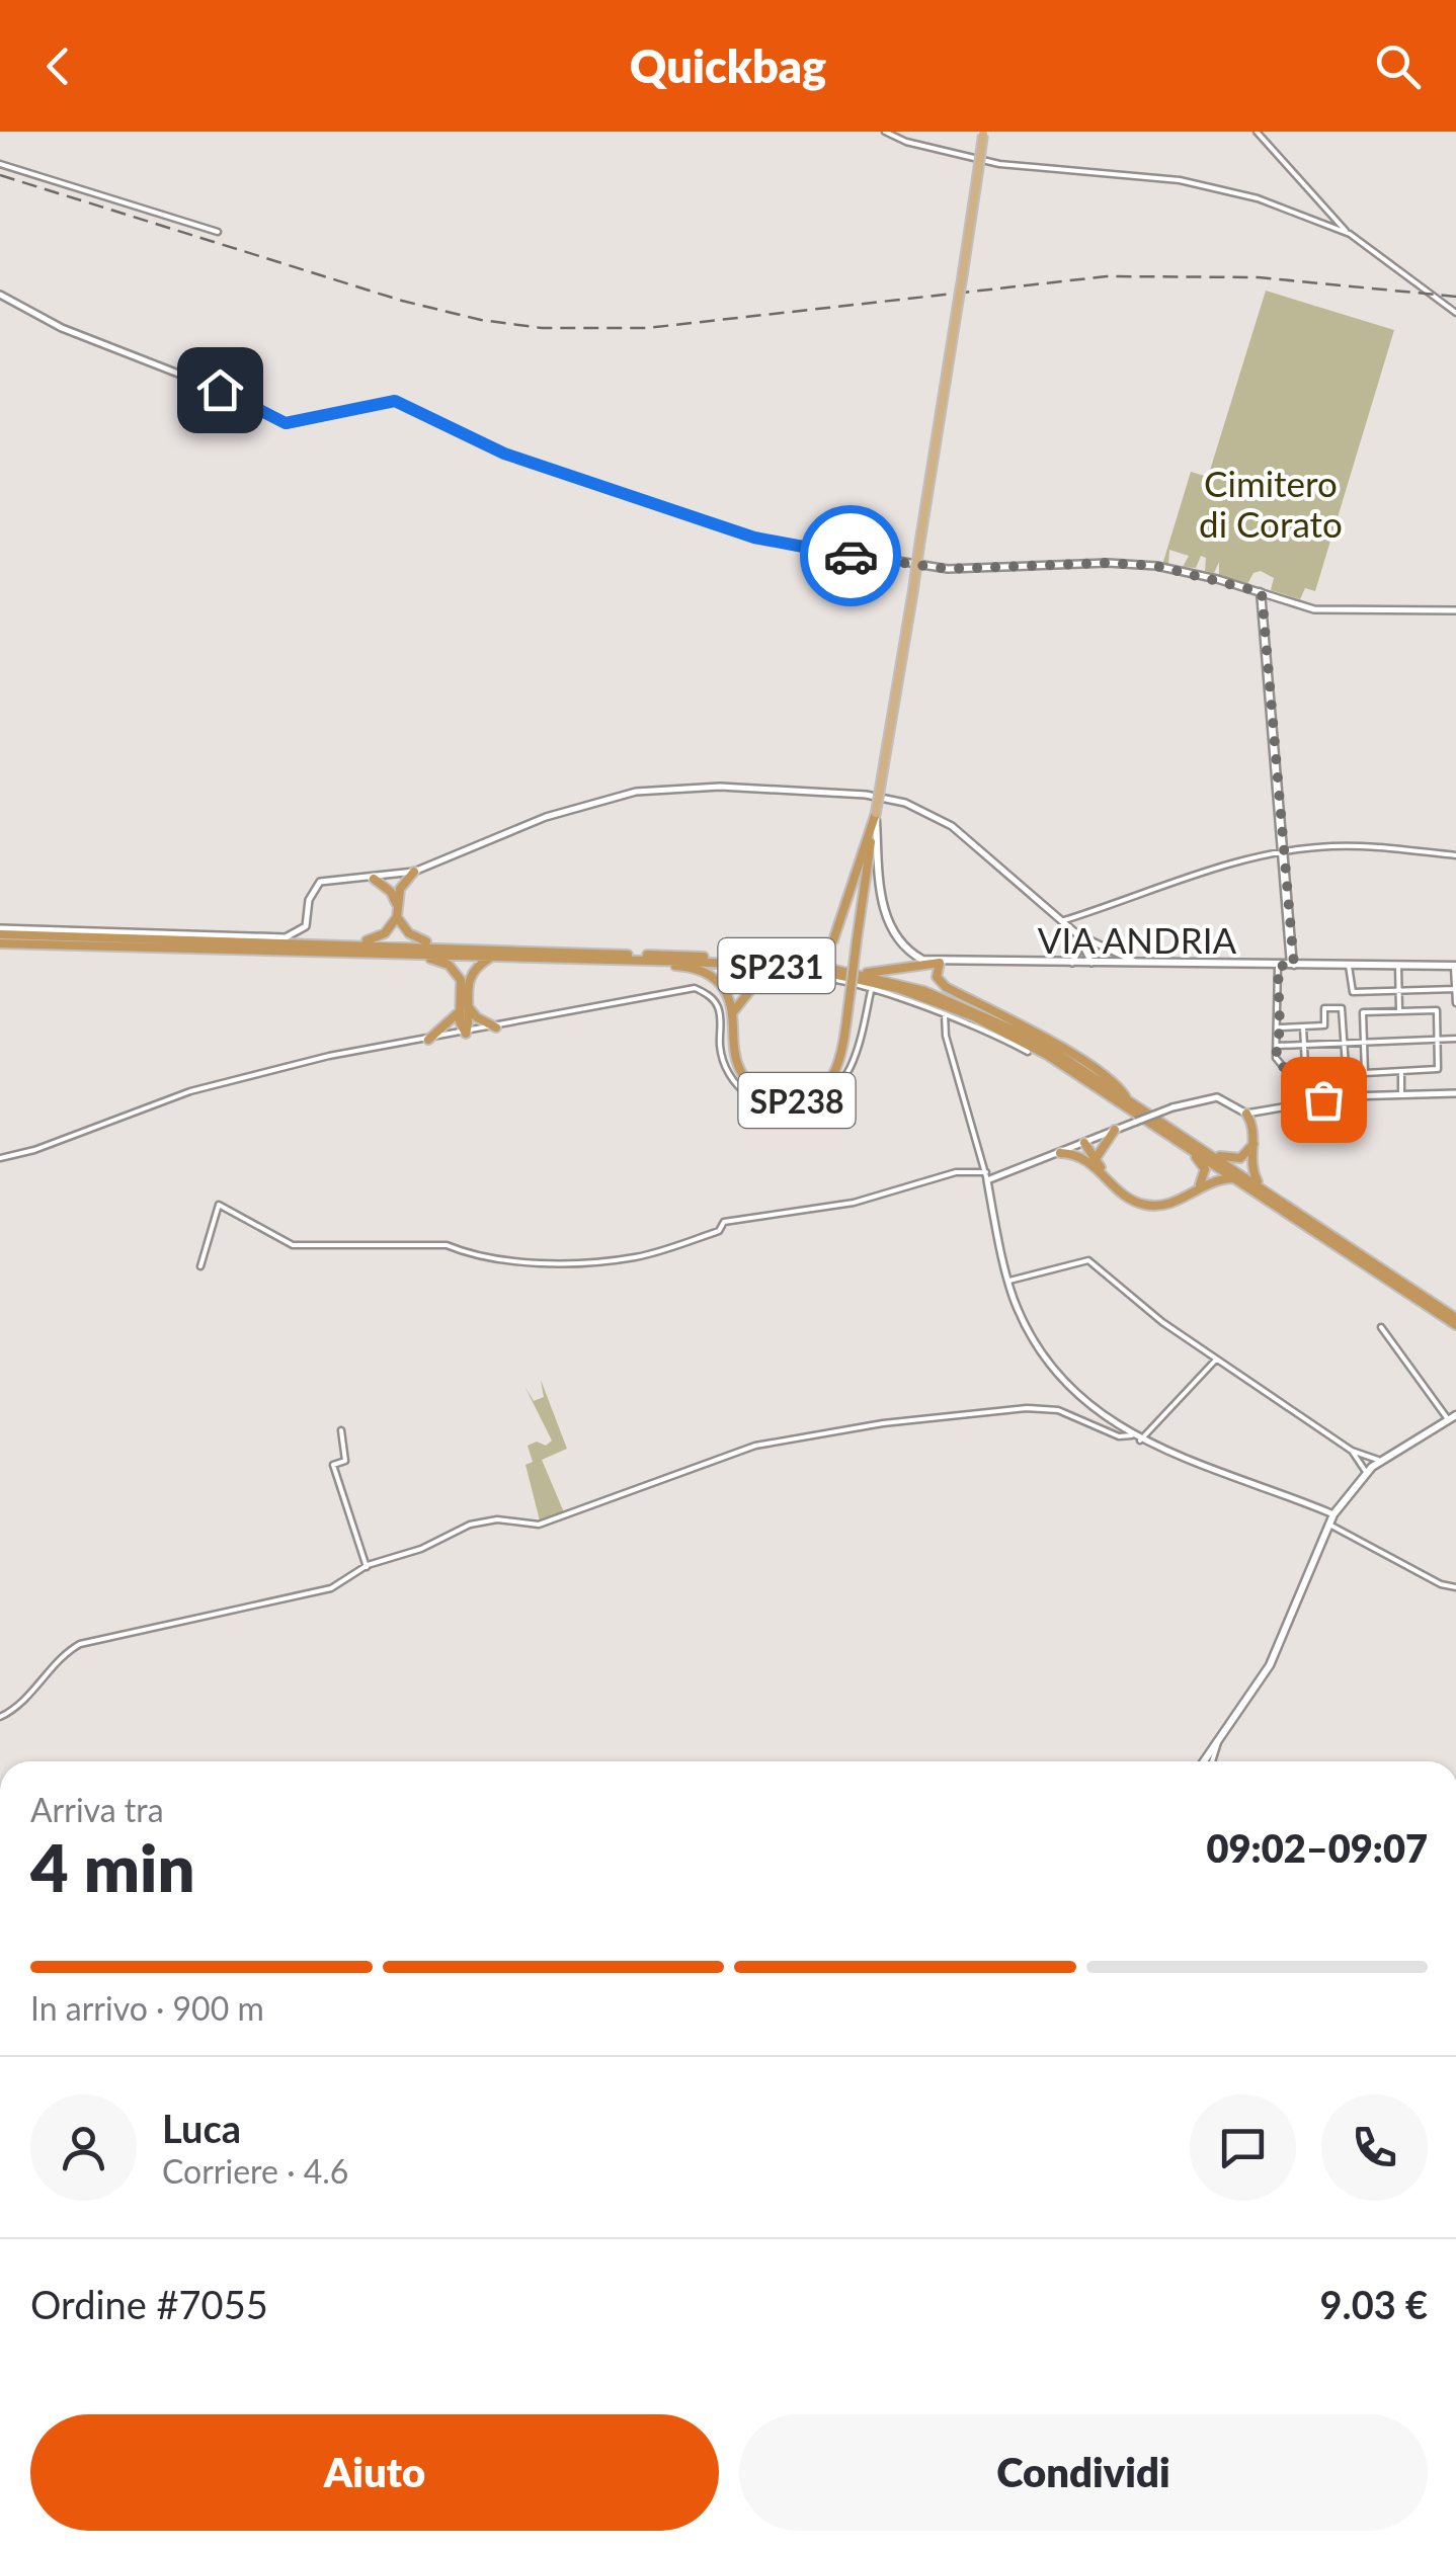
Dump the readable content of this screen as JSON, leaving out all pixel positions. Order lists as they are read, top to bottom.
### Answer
{
  "streets": {
    "highway": ["SP231", "SP238"],
    "main road": ["VIA ANDRIA"]
  },
  "parks": ["Cimitero di Corato"],
  "page": {
    "header": "Quickbag",
    "heading": ["4 min", "Arriva tra", "09:02–09:07"],
    "panel": [
      "Luca",
      "Corriere · 4.6",
      "Ordine #7055",
      "9.03 €"
    ],
    "bar": "In arrivo · 900 m",
    "buttons": ["Aiuto", "Condividi"]
  }
}
